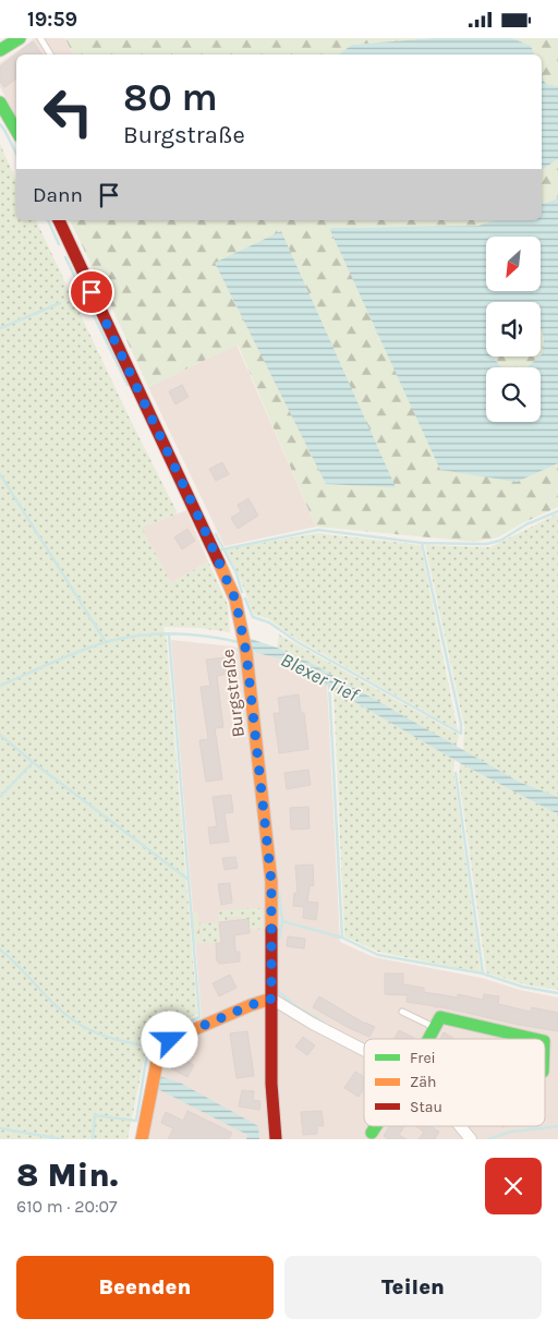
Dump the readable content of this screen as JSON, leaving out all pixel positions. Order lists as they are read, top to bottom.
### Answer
{
  "streets": {
    "street": ["Burgstraße"]
  },
  "water": ["Blexer Tief"],
  "legend": ["Frei", "Zäh", "Stau"],
  "north": "bottom left",
  "page": {
    "status": "19:59",
    "turn": ["80 m", "Burgstraße"],
    "then": "Dann",
    "heading": ["8 Min.", "610 m · 20:07"],
    "buttons": ["Beenden", "Teilen"]
  }
}
